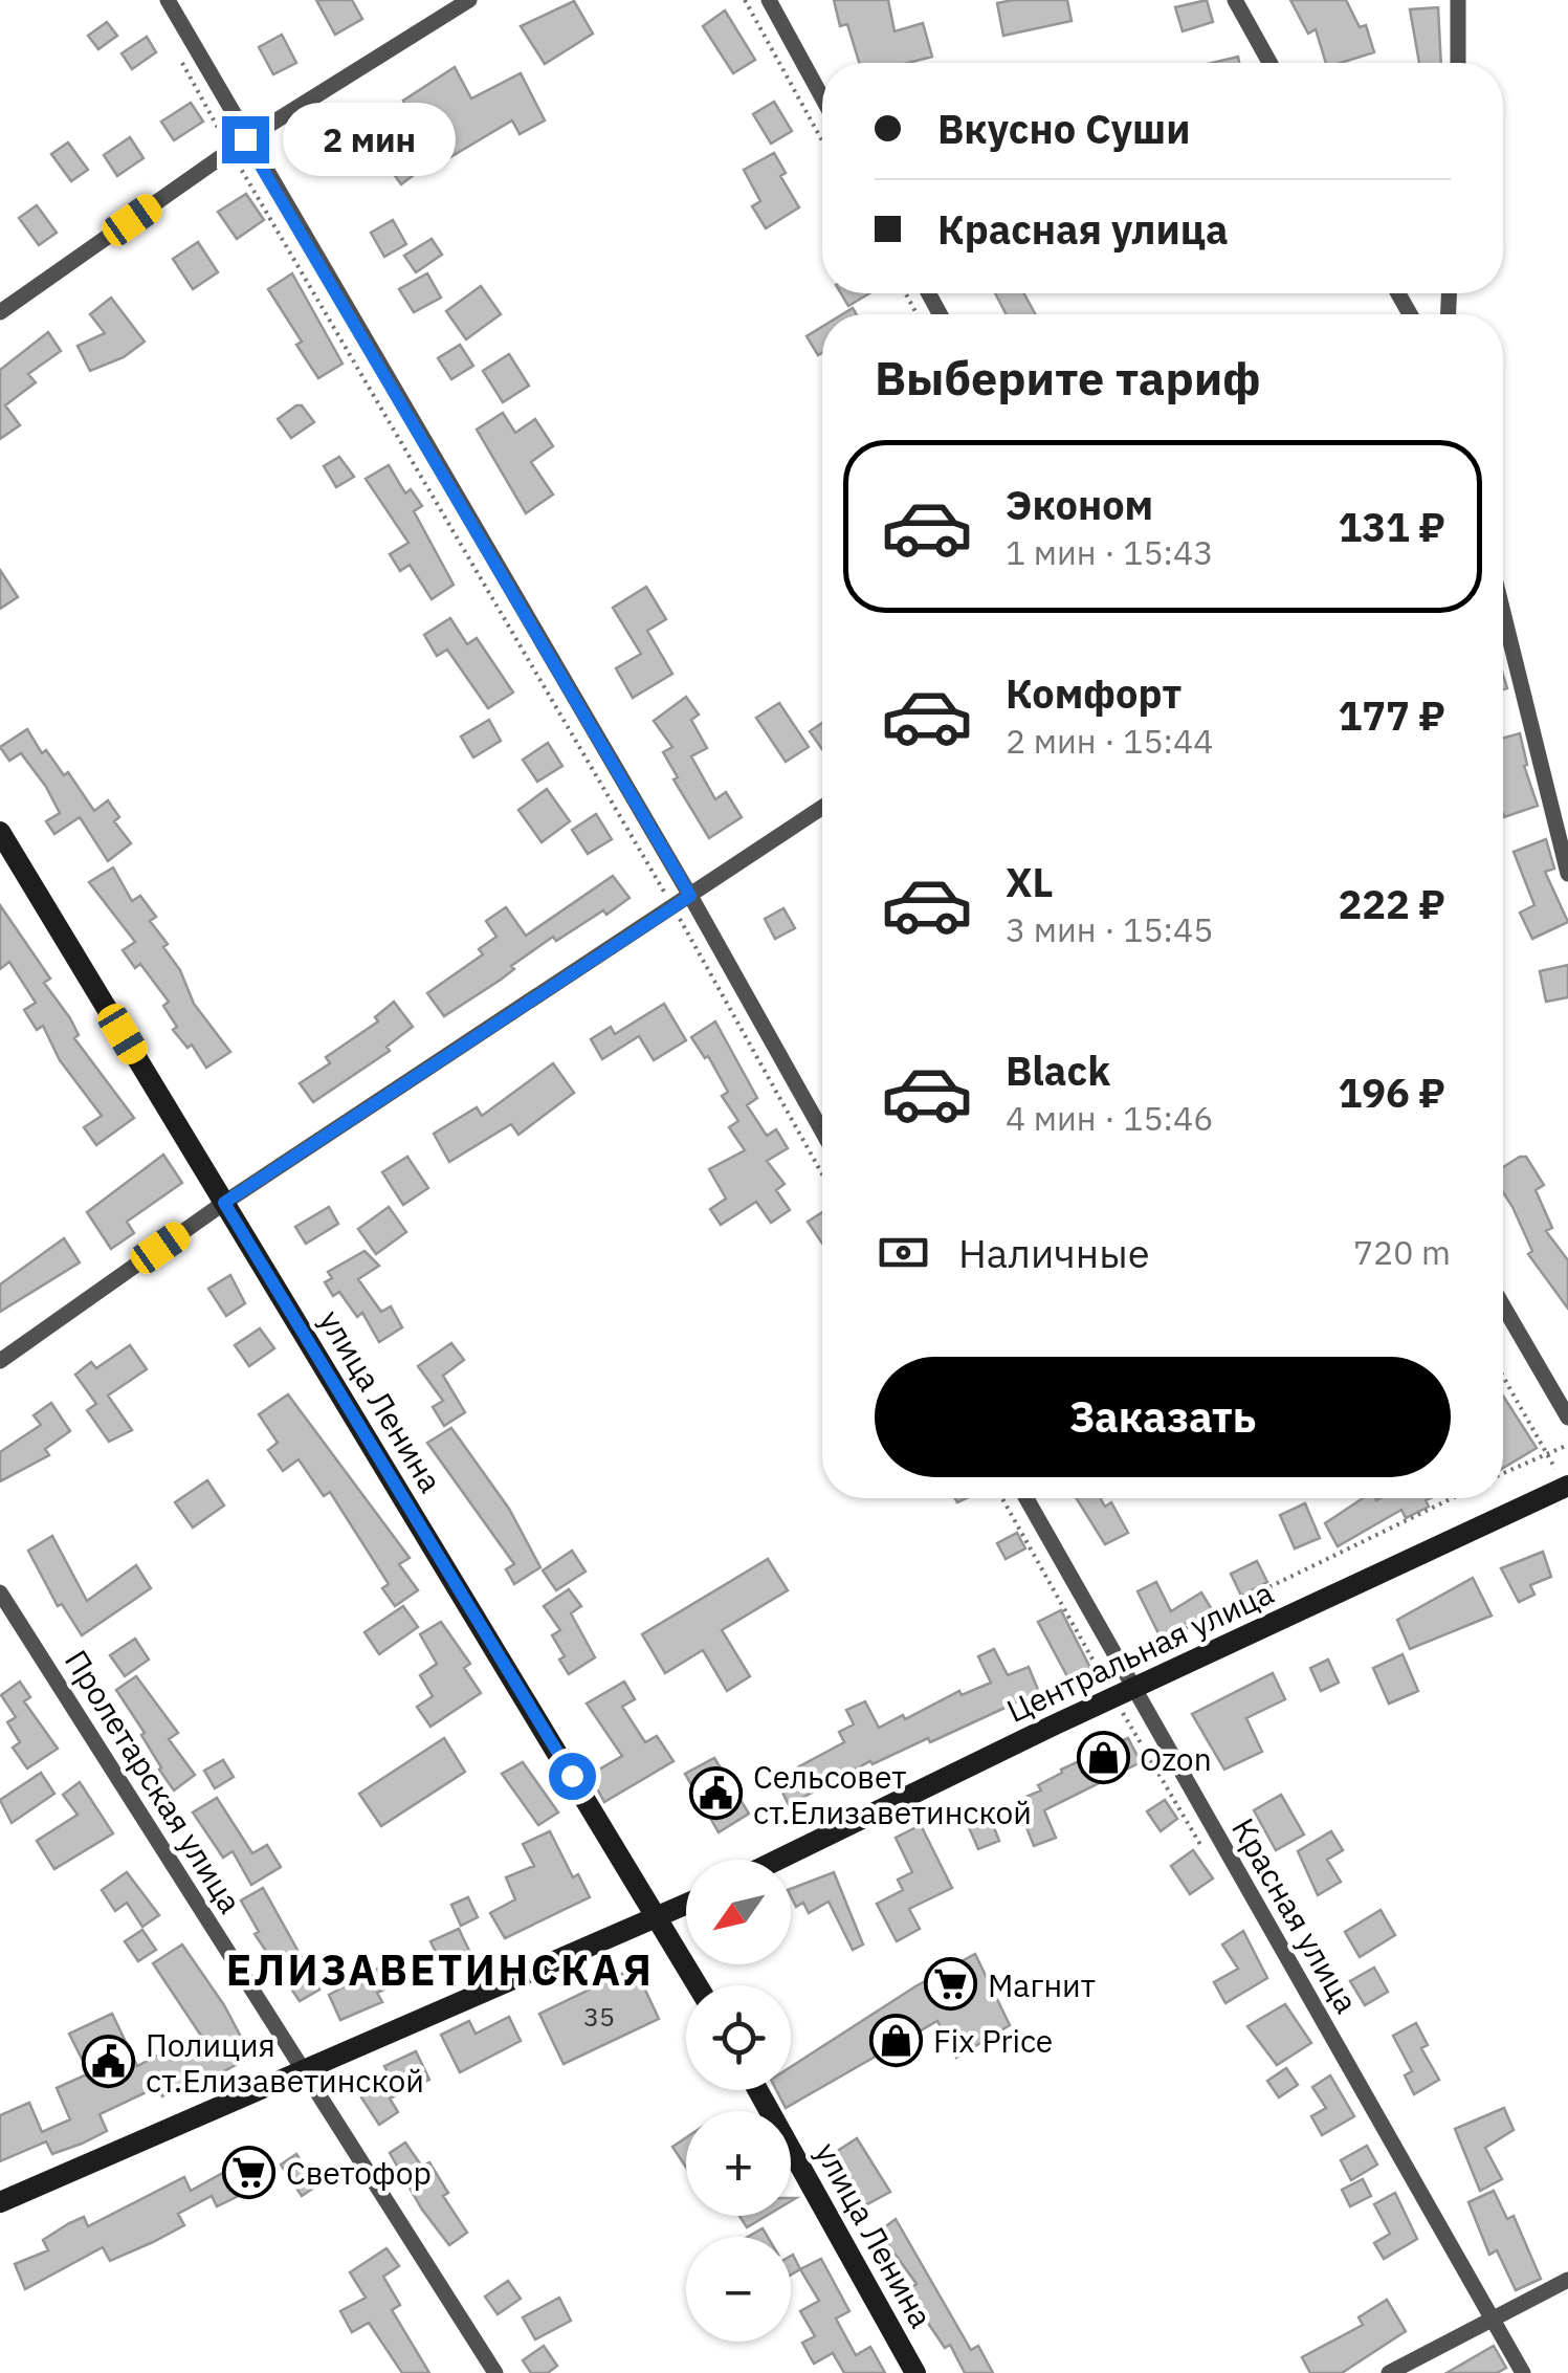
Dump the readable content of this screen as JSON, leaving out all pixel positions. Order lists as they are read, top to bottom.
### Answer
{
  "streets": {
    "street": [
      "улица Ленина",
      "Центральная улица",
      "Пролетарская улица",
      "Красная улица"
    ]
  },
  "crossings": [
    ["Центральная улица", "Красная улица"]
  ],
  "districts": ["ЕЛИЗАВЕТИНСКАЯ"],
  "places": {
    "shop": ["Ozon", "Fix Price"],
    "public building": ["Сельсовет ст.Елизаветинской", "Полиция ст.Елизаветинской"],
    "supermarket": ["Магнит", "Светофор"]
  },
  "house_numbers": ["35"],
  "north": "bottom left",
  "page": {
    "banner": ["Вкусно Суши", "Красная улица"],
    "bubble": "2 мин",
    "heading": "Выберите тариф",
    "list": [
      {
        "name": "Эконом",
        "note": "1 мин · 15:43",
        "value": "131 ₽"
      },
      {
        "name": "Комфорт",
        "note": "2 мин · 15:44",
        "value": "177 ₽"
      },
      {
        "name": "XL",
        "note": "3 мин · 15:45",
        "value": "222 ₽"
      },
      {
        "name": "Black",
        "note": "4 мин · 15:46",
        "value": "196 ₽"
      }
    ],
    "pay": ["Наличные", "720 m"],
    "buttons": "Заказать",
    "map_buttons": ["+", "−"]
  }
}
